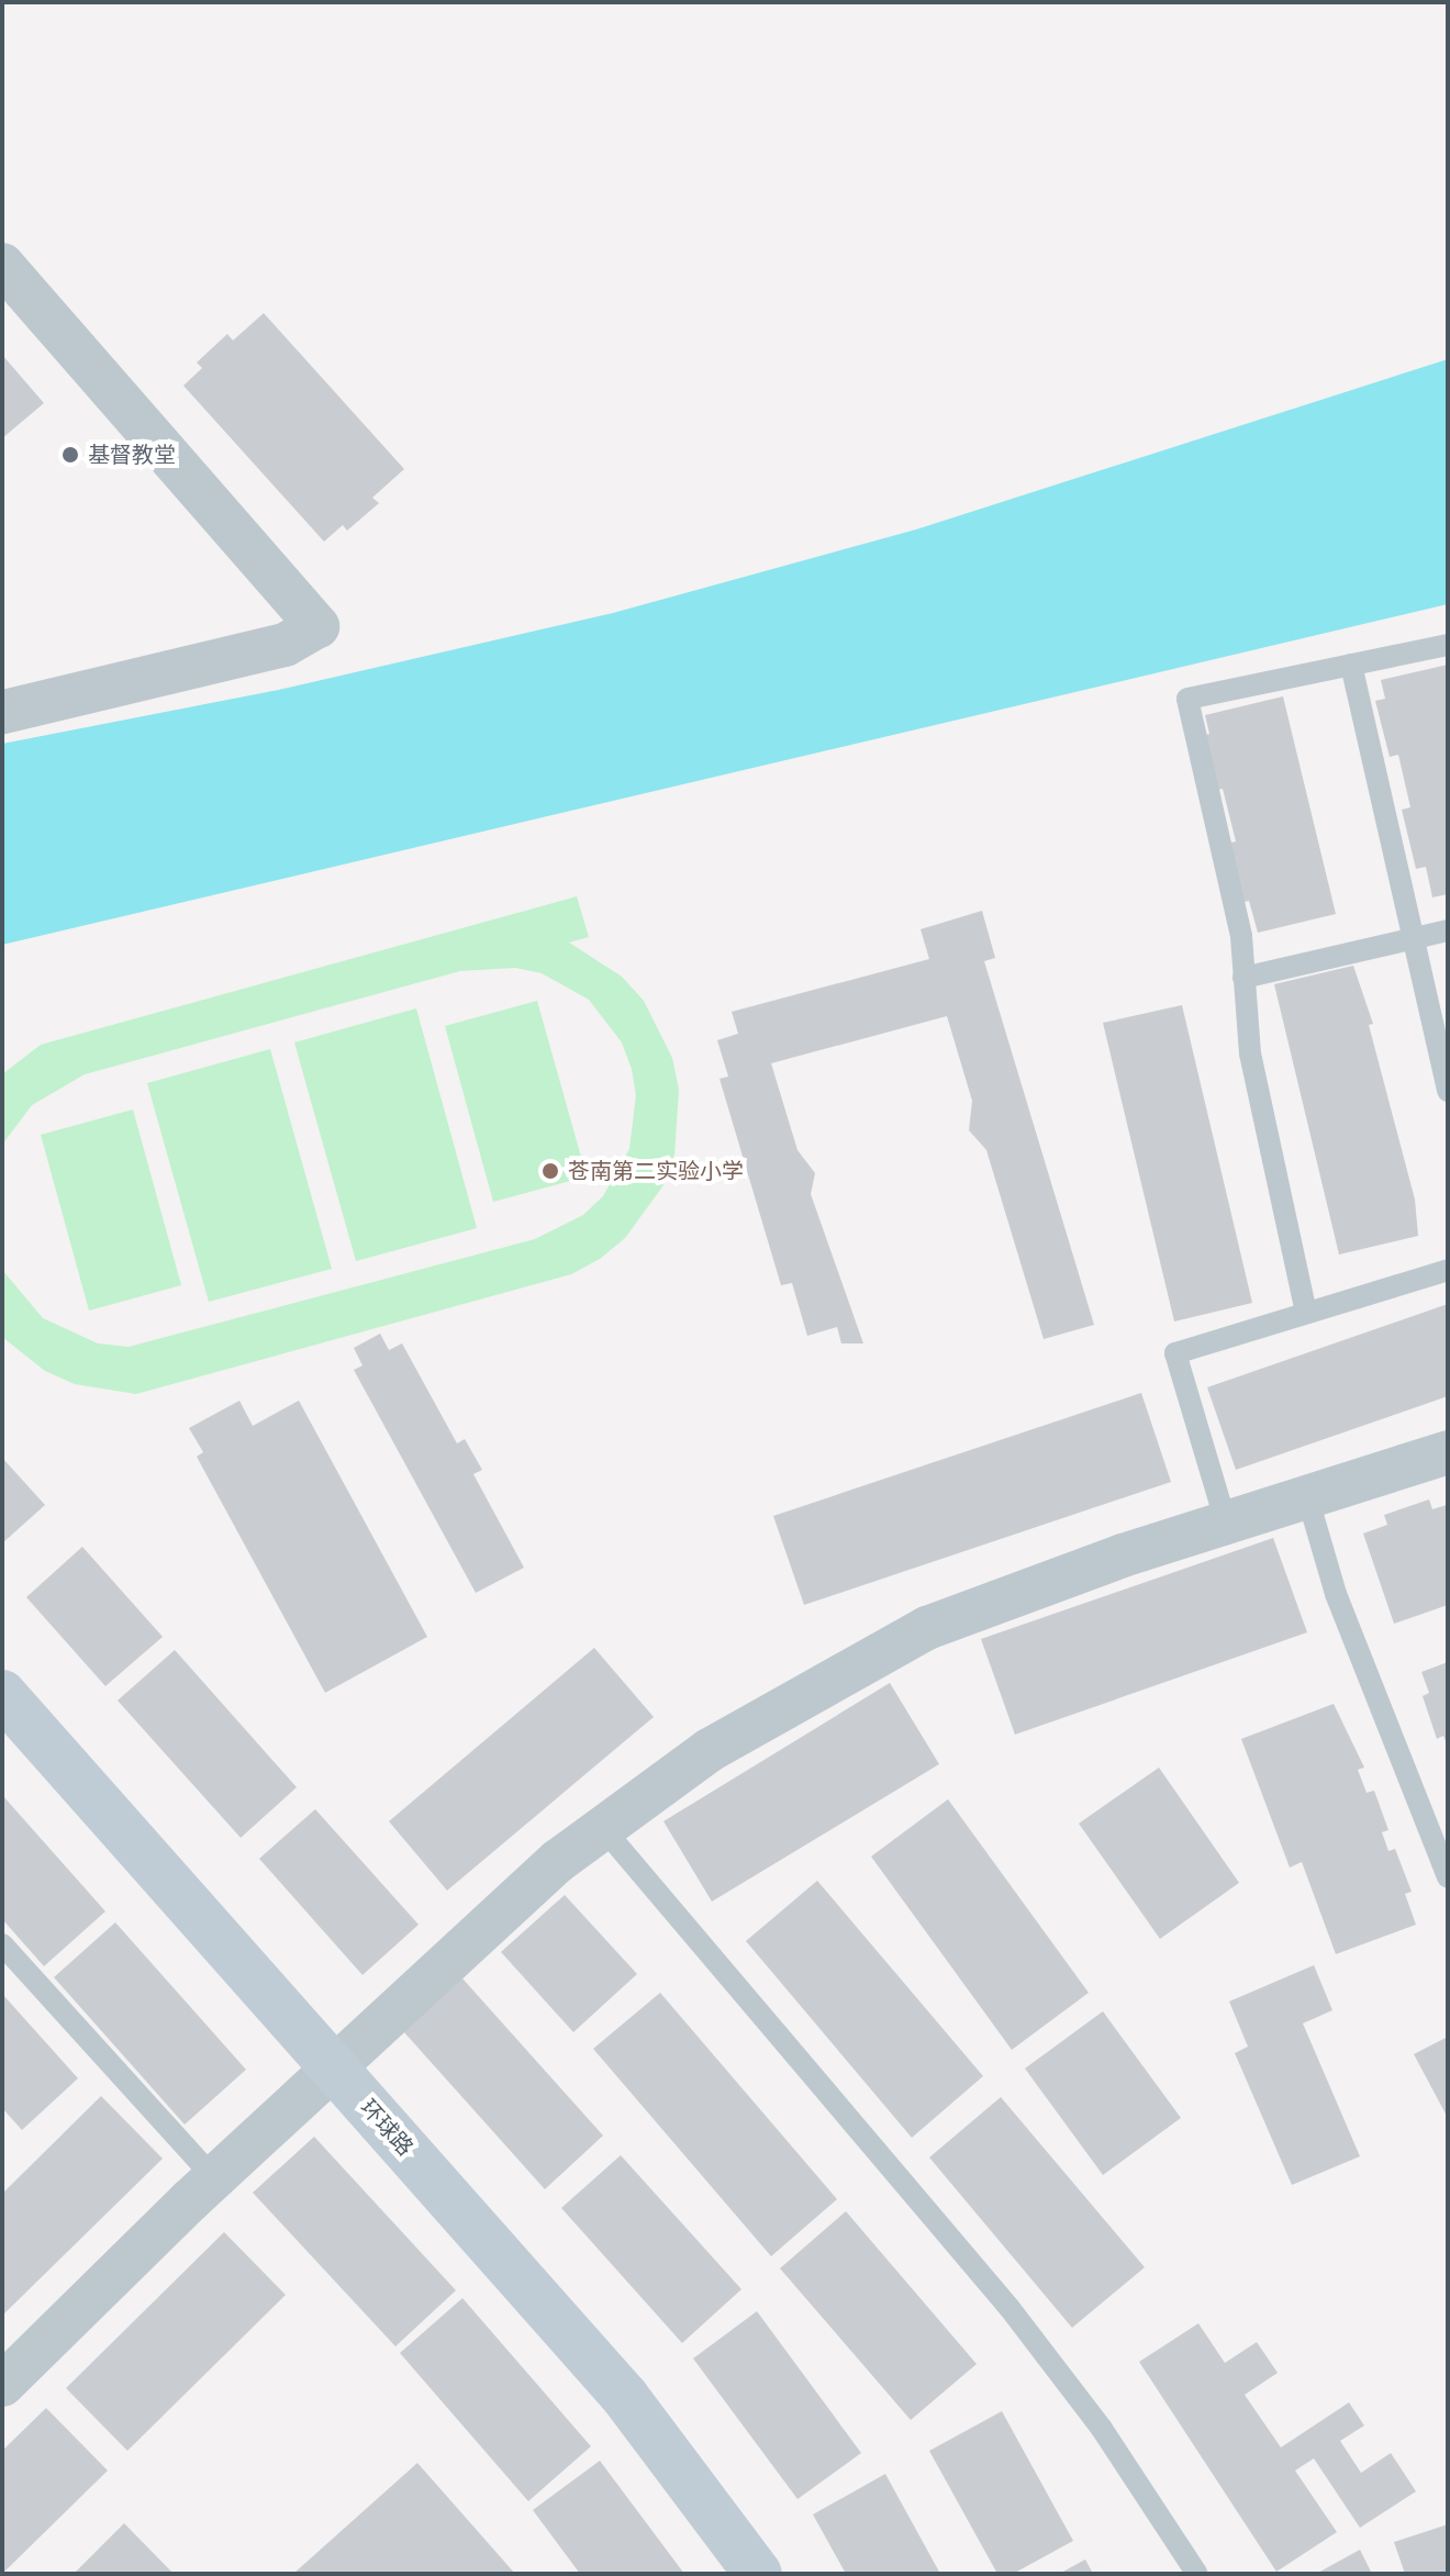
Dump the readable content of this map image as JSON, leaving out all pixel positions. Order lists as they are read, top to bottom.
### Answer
{
  "streets": {
    "street": ["环球路"]
  },
  "places": ["基督教堂", "苍南第二实验小学"]
}
